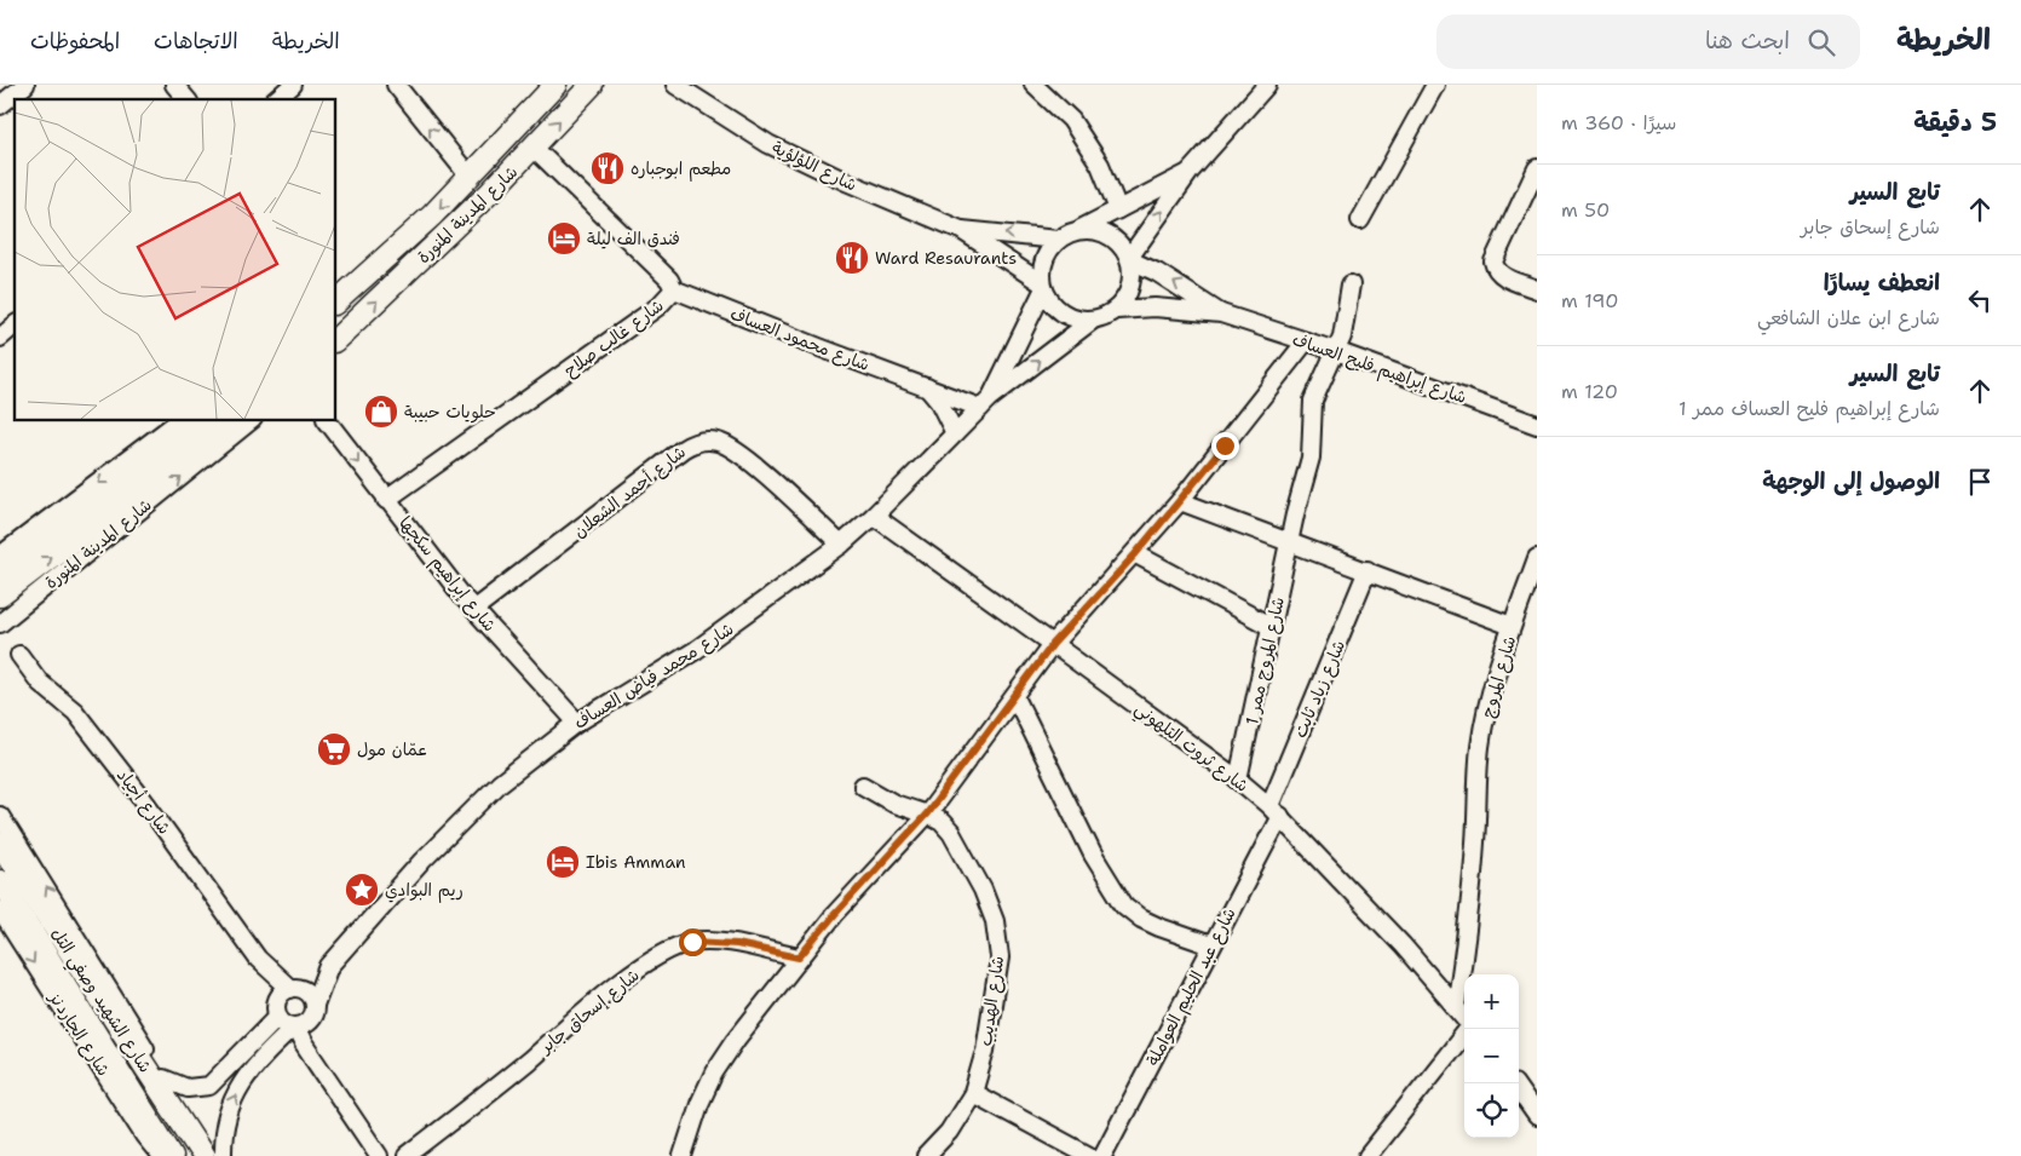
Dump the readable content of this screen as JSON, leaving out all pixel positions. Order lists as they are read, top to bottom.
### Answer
{
  "streets": {
    "main road": ["شارع المدينة المنورة", "شارع الشهيد وصفي التل"],
    "street": [
      "شارع اللؤلؤية",
      "شارع غالب صلاح",
      "شارع محمود العساف",
      "شارع إبراهيم فليح العساف",
      "شارع أحمد الشعلان",
      "شارع إبراهيم سكجها",
      "شارع المروج ممر 1",
      "شارع محمد فياض العساف",
      "شارع المروج",
      "شارع زياد ثابت",
      "شارع ثروت التلهوني",
      "شارع أجياد",
      "شارع عبد الحليم العواملة",
      "شارع الهديب",
      "شارع إسحاق جابر",
      "شارع الجاردنز"
    ]
  },
  "crossings": [
    ["شارع اللؤلؤية", "شارع إبراهيم فليح العساف"],
    ["شارع اللؤلؤية", "شارع محمد فياض العساف"],
    ["شارع المدينة المنورة", "شارع غالب صلاح"],
    ["شارع غالب صلاح", "شارع محمود العساف"],
    ["شارع غالب صلاح", "شارع إبراهيم سكجها"],
    ["شارع محمود العساف", "شارع محمد فياض العساف"],
    ["شارع إبراهيم فليح العساف", "شارع المروج ممر 1"],
    ["شارع إبراهيم فليح العساف", "شارع محمد فياض العساف"],
    ["شارع أحمد الشعلان", "شارع إبراهيم سكجها"],
    ["شارع أحمد الشعلان", "شارع محمد فياض العساف"],
    ["شارع إبراهيم سكجها", "شارع محمد فياض العساف"],
    ["شارع المروج ممر 1", "شارع المروج"],
    ["شارع المروج ممر 1", "شارع ثروت التلهوني"],
    ["شارع محمد فياض العساف", "شارع ثروت التلهوني"],
    ["شارع محمد فياض العساف", "شارع أجياد"],
    ["شارع المروج", "شارع زياد ثابت"],
    ["شارع المروج", "شارع ثروت التلهوني"],
    ["شارع زياد ثابت", "شارع ثروت التلهوني"],
    ["شارع زياد ثابت", "شارع عبد الحليم العواملة"],
    ["شارع ثروت التلهوني", "شارع عبد الحليم العواملة"]
  ],
  "places": {
    "restaurant": ["مطعم ابوجباره", "Ward Resaurants"],
    "hotel": ["فندق الف ليلة", "Ibis Amman"],
    "shop": ["حلويات حبيبة"],
    "supermarket": ["عمّان مول"],
    "place": ["ريم البوادي"]
  },
  "page": {
    "header": "الخريطة",
    "search": "ابحث هنا",
    "nav": ["الخريطة", "الاتجاهات", "المحفوظات"],
    "heading": ["5 دقيقة", "سيرًا · 360 m"],
    "list": [
      ["تابع السير", "شارع إسحاق جابر", "50 m"],
      ["انعطف يسارًا", "شارع ابن علان الشافعي", "190 m"],
      ["تابع السير", "شارع إبراهيم فليح العساف ممر 1", "120 m"],
      "الوصول إلى الوجهة"
    ],
    "map_buttons": ["+", "−"]
  }
}
